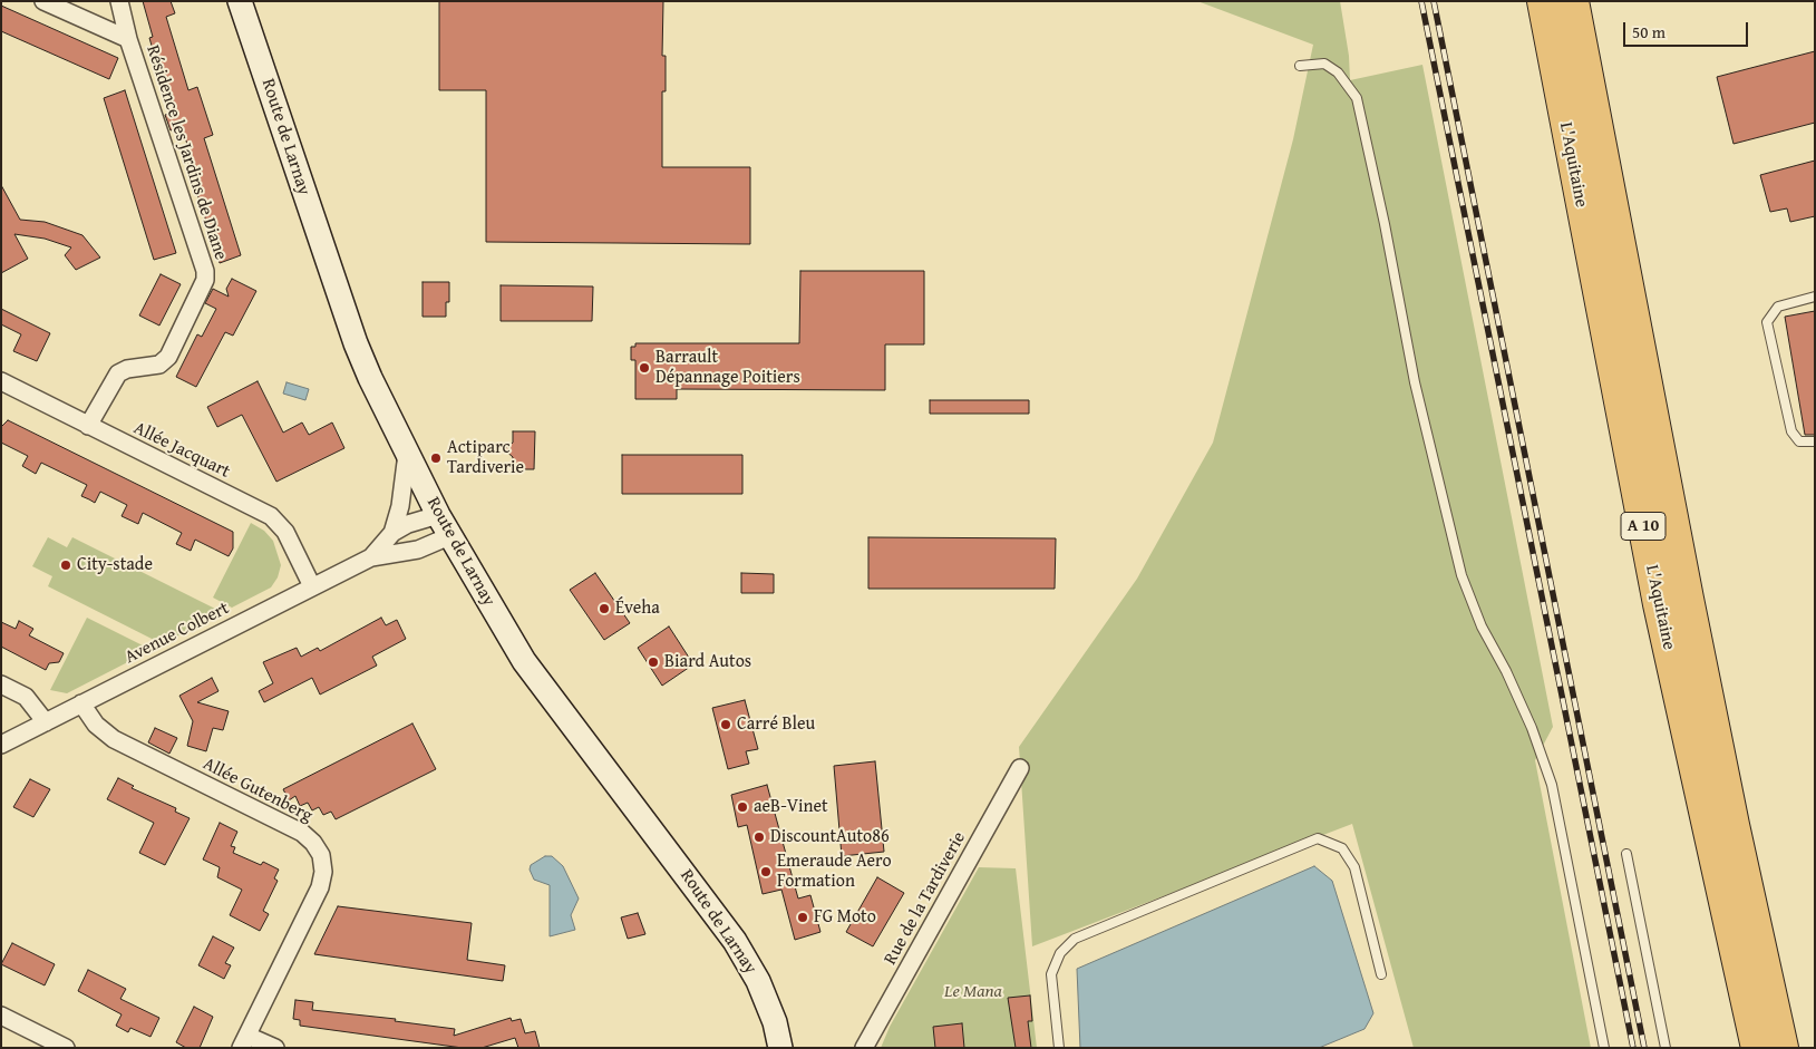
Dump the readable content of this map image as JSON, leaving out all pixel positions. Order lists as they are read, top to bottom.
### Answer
{
  "streets": {
    "highway": ["L'Aquitaine", "A 10"],
    "street": [
      "Route de Larnay",
      "Résidence les Jardins de Diane",
      "Allée Jacquart",
      "Avenue Colbert",
      "Allée Gutenberg",
      "Rue de la Tardiverie"
    ]
  },
  "crossings": [
    ["Route de Larnay", "Avenue Colbert"],
    ["Résidence les Jardins de Diane", "Allée Jacquart"],
    ["Allée Jacquart", "Avenue Colbert"],
    ["Avenue Colbert", "Allée Gutenberg"]
  ],
  "parks": ["Le Mana"],
  "places": [
    "Barrault Dépannage Poitiers",
    "Actiparc Tardiverie",
    "City-stade",
    "Éveha",
    "Biard Autos",
    "Carré Bleu",
    "aeB-Vinet",
    "DiscountAuto86",
    "Emeraude Aero Formation",
    "FG Moto"
  ],
  "scale_bar": "50 m"
}
